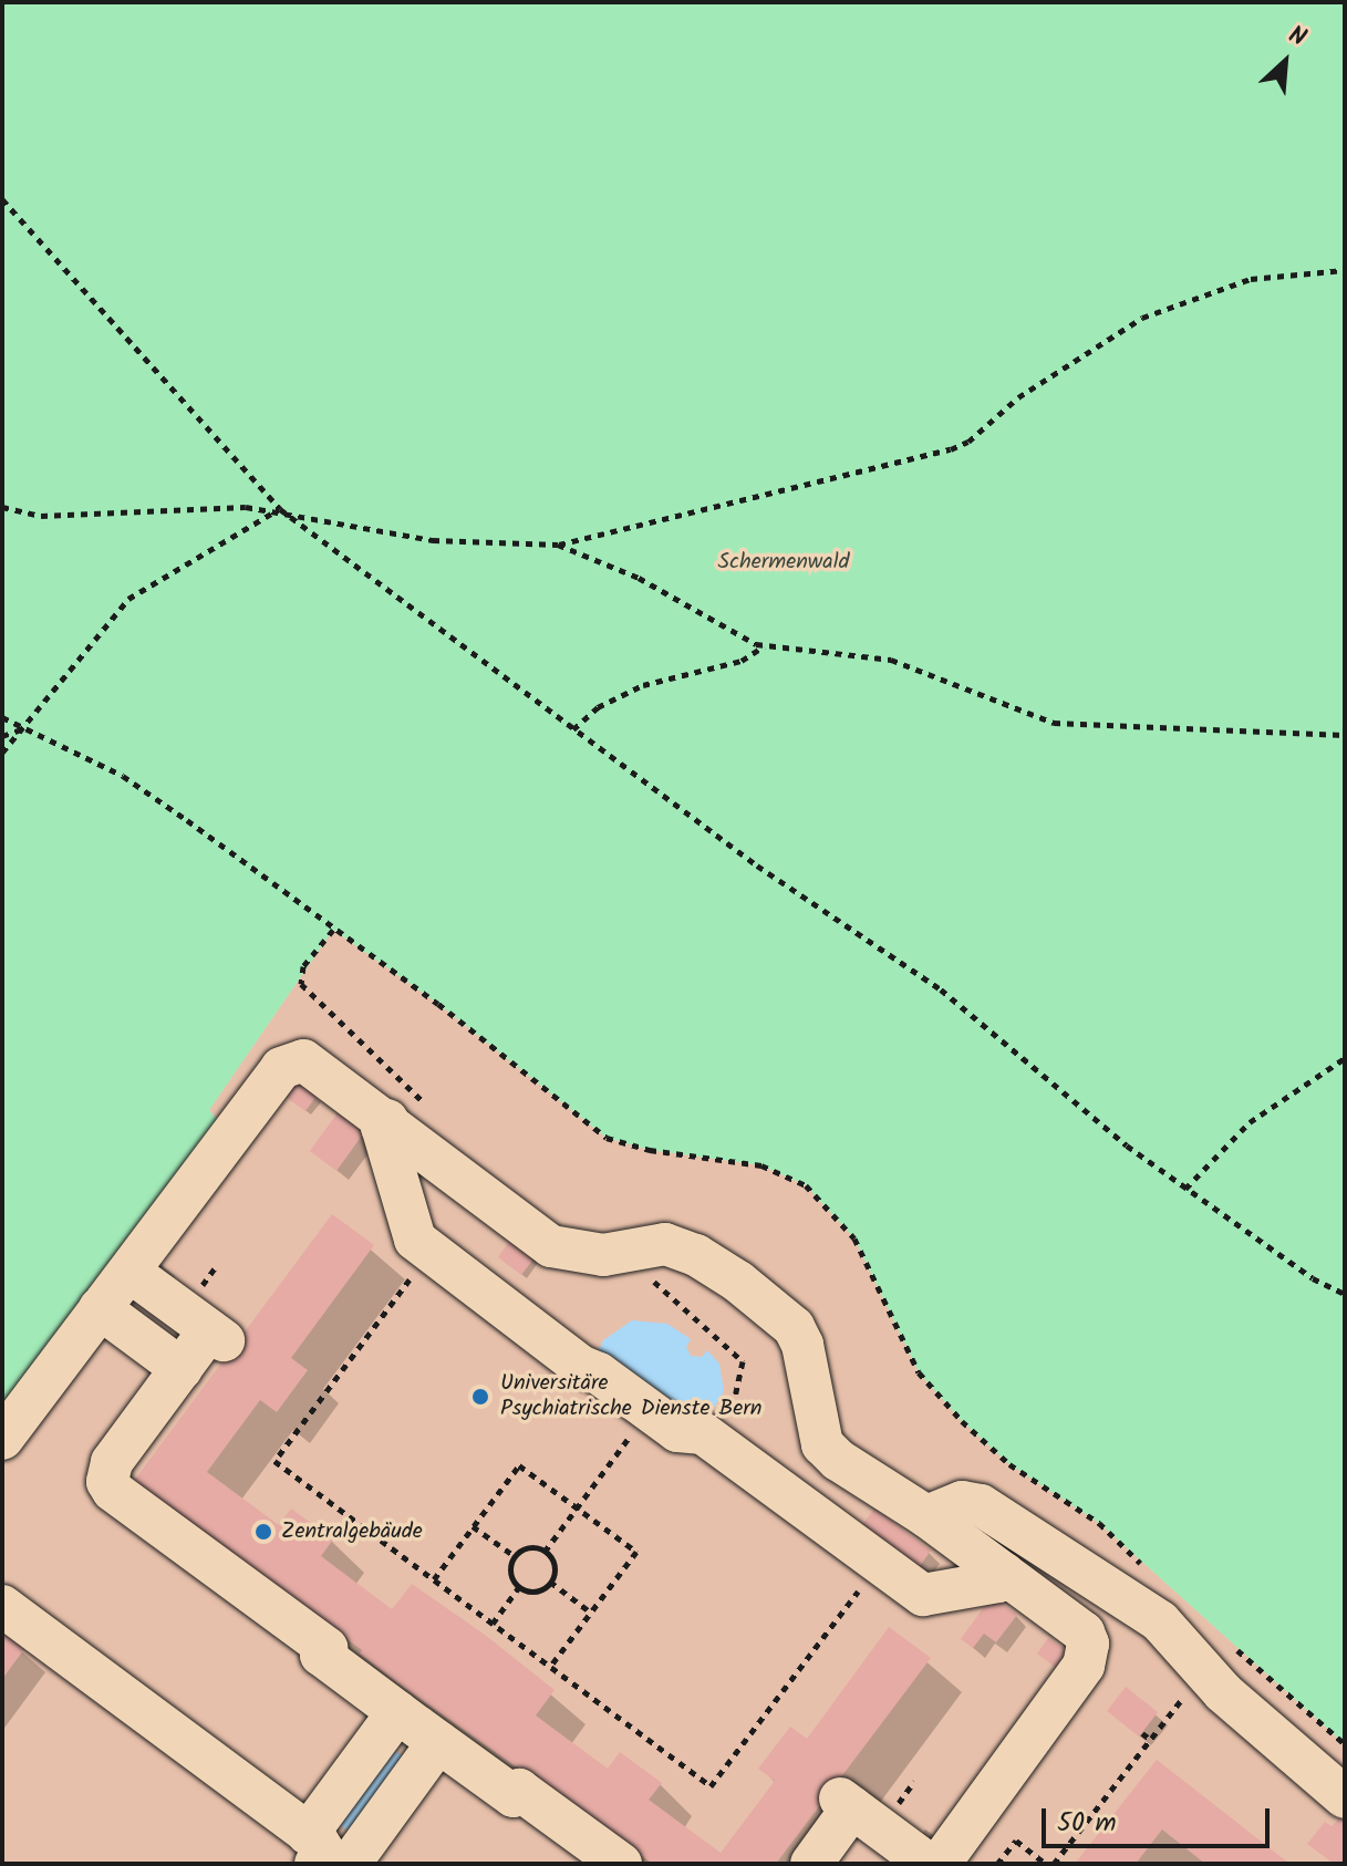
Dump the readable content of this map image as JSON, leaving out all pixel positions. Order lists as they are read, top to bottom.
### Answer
{
  "parks": ["Schermenwald"],
  "places": ["Universitäre Psychiatrische Dienste Bern", "Zentralgebäude"],
  "scale_bar": "50 m",
  "north": "top right"
}
